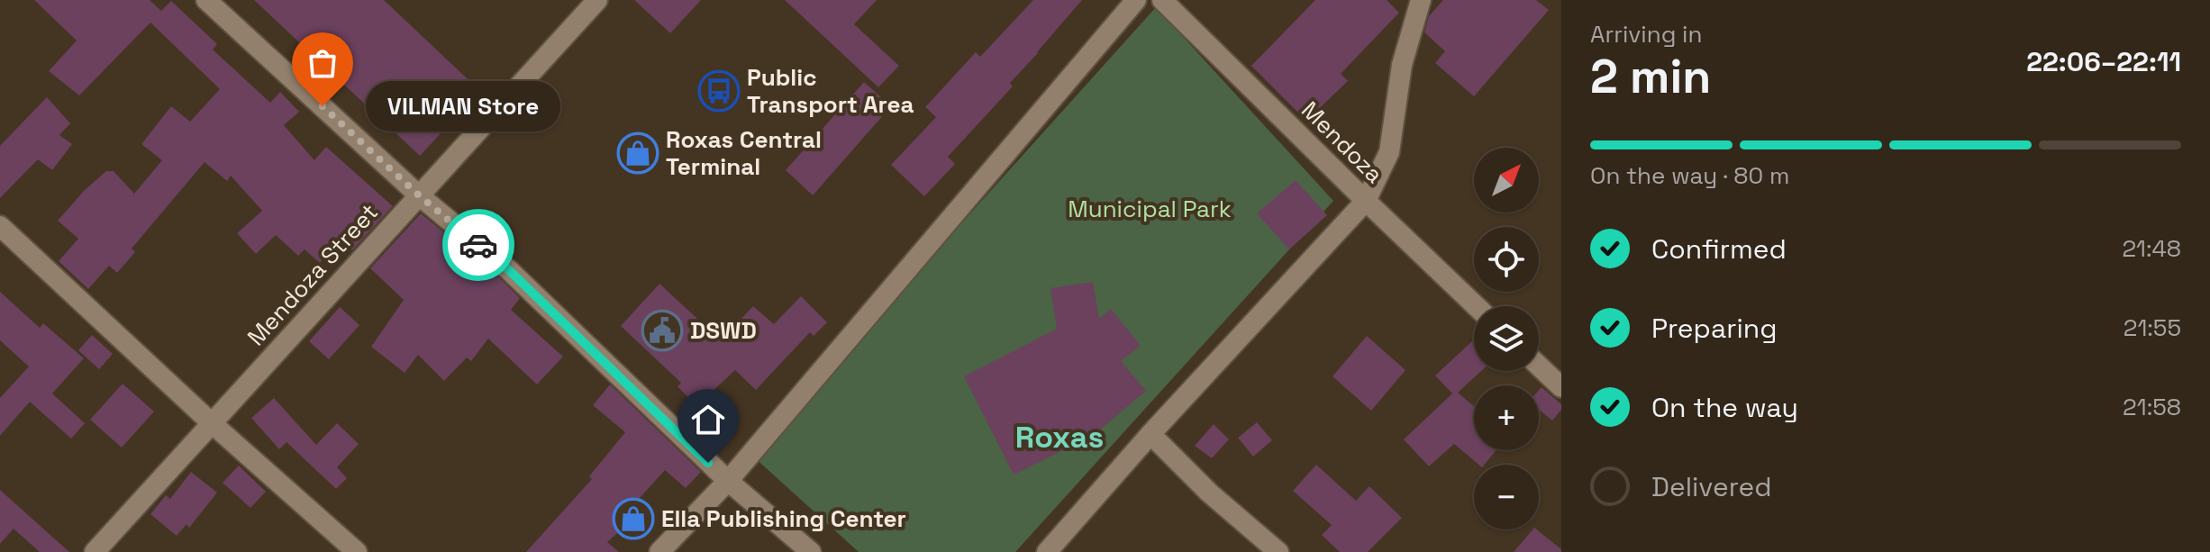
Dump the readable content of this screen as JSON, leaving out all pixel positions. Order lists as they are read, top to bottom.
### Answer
{
  "streets": {
    "street": ["Mendoza", "Mendoza Street"]
  },
  "districts": ["Roxas"],
  "parks": ["Municipal Park"],
  "places": {
    "bus stop": ["Public Transport Area"],
    "other": ["VILMAN Store"],
    "shop": ["Roxas Central Terminal", "Ella Publishing Center"],
    "public building": ["DSWD"]
  },
  "north": "top right",
  "page": {
    "heading": ["2 min", "Arriving in", "22:06–22:11"],
    "bubble": "VILMAN Store",
    "bar": "On the way · 80 m",
    "map_buttons": ["+", "−"],
    "list": [
      ["Confirmed", "21:48"],
      ["Preparing", "21:55"],
      ["On the way", "21:58"],
      "Delivered"
    ]
  }
}
